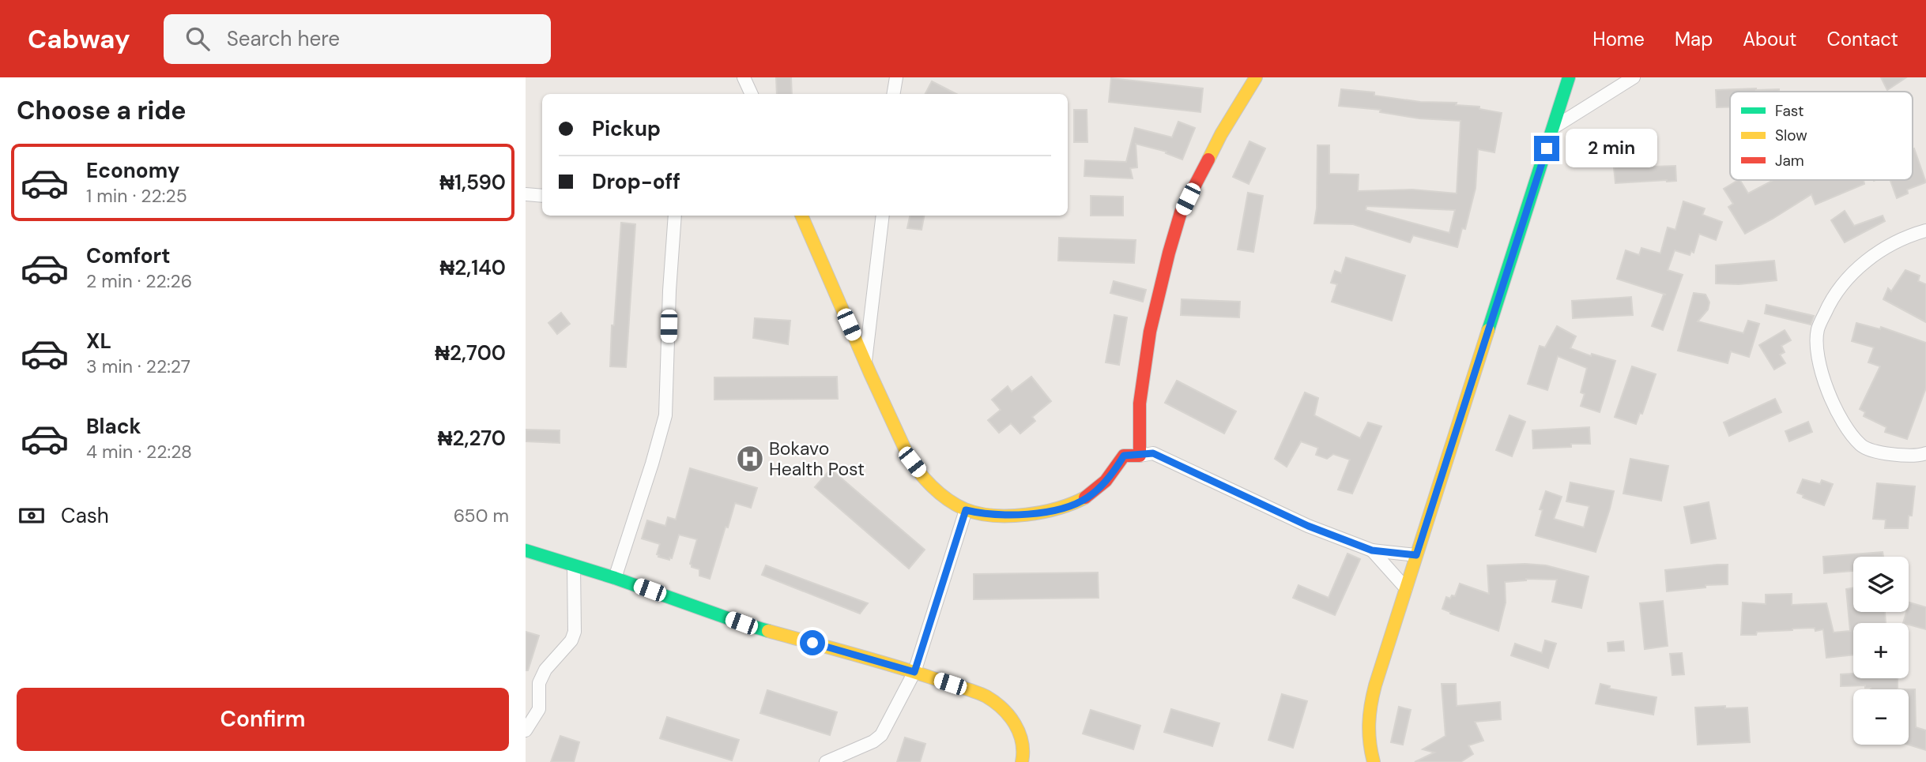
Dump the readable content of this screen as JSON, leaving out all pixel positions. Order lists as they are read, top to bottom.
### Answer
{
  "places": {
    "hospital": ["Bokavo Health Post"]
  },
  "legend": ["Fast", "Slow", "Jam"],
  "page": {
    "header": "Cabway",
    "search": "Search here",
    "nav": [
      "Home",
      "Map",
      "About",
      "Contact"
    ],
    "heading": "Choose a ride",
    "banner": ["Pickup", "Drop-off"],
    "bubble": "2 min",
    "list": [
      {
        "name": "Economy",
        "note": "1 min · 22:25",
        "value": "₦1,590"
      },
      {
        "name": "Comfort",
        "note": "2 min · 22:26",
        "value": "₦2,140"
      },
      {
        "name": "XL",
        "note": "3 min · 22:27",
        "value": "₦2,700"
      },
      {
        "name": "Black",
        "note": "4 min · 22:28",
        "value": "₦2,270"
      }
    ],
    "pay": ["Cash", "650 m"],
    "map_buttons": ["+", "−"],
    "buttons": "Confirm"
  }
}
